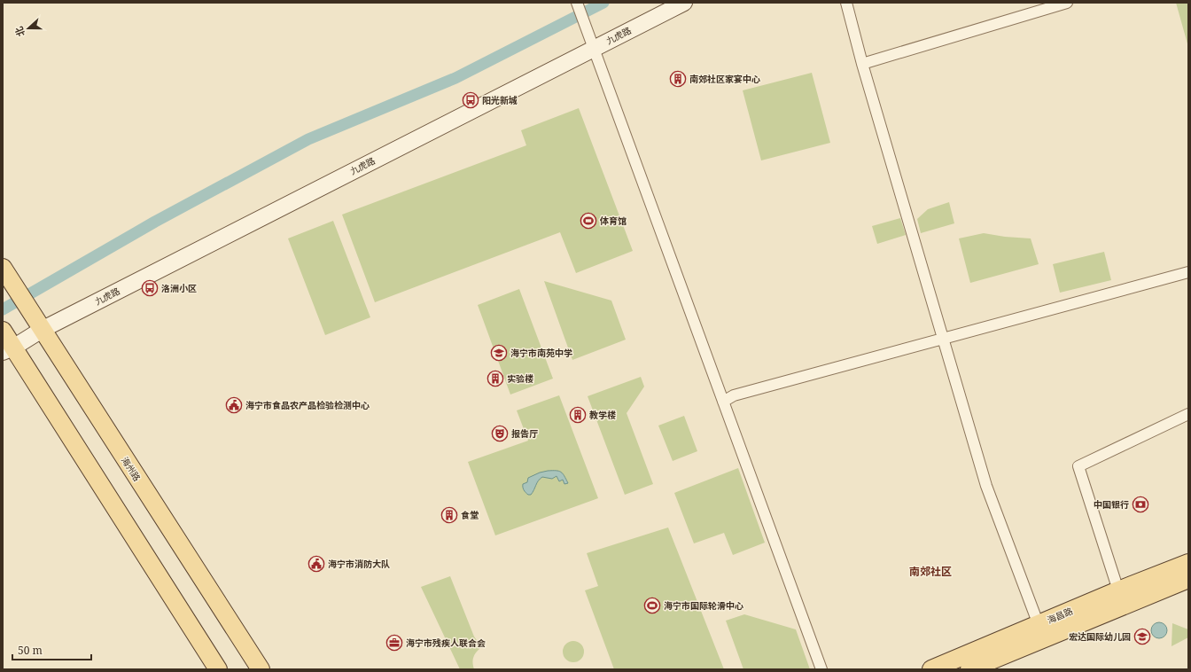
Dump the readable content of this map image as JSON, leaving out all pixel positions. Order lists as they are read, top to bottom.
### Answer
{
  "streets": {
    "main road": ["海州路", "海昌路"],
    "street": ["九虎路"]
  },
  "crossings": [
    ["九虎路", "海州路"]
  ],
  "districts": ["南郊社区"],
  "places": {
    "building": [
      "南郊社区家宴中心",
      "实验楼",
      "教学楼",
      "食堂"
    ],
    "bus stop": ["阳光新城", "洛洲小区"],
    "sports": ["体育馆", "海宁市国际轮滑中心"],
    "school or university": ["海宁市南苑中学", "宏达国际幼儿园"],
    "public building": ["海宁市食品农产品检验检测中心", "海宁市消防大队"],
    "theatre": ["报告厅"],
    "bank": ["中国银行"],
    "office": ["海宁市残疾人联合会"]
  },
  "scale_bar": "50 m",
  "north": "left"
}
